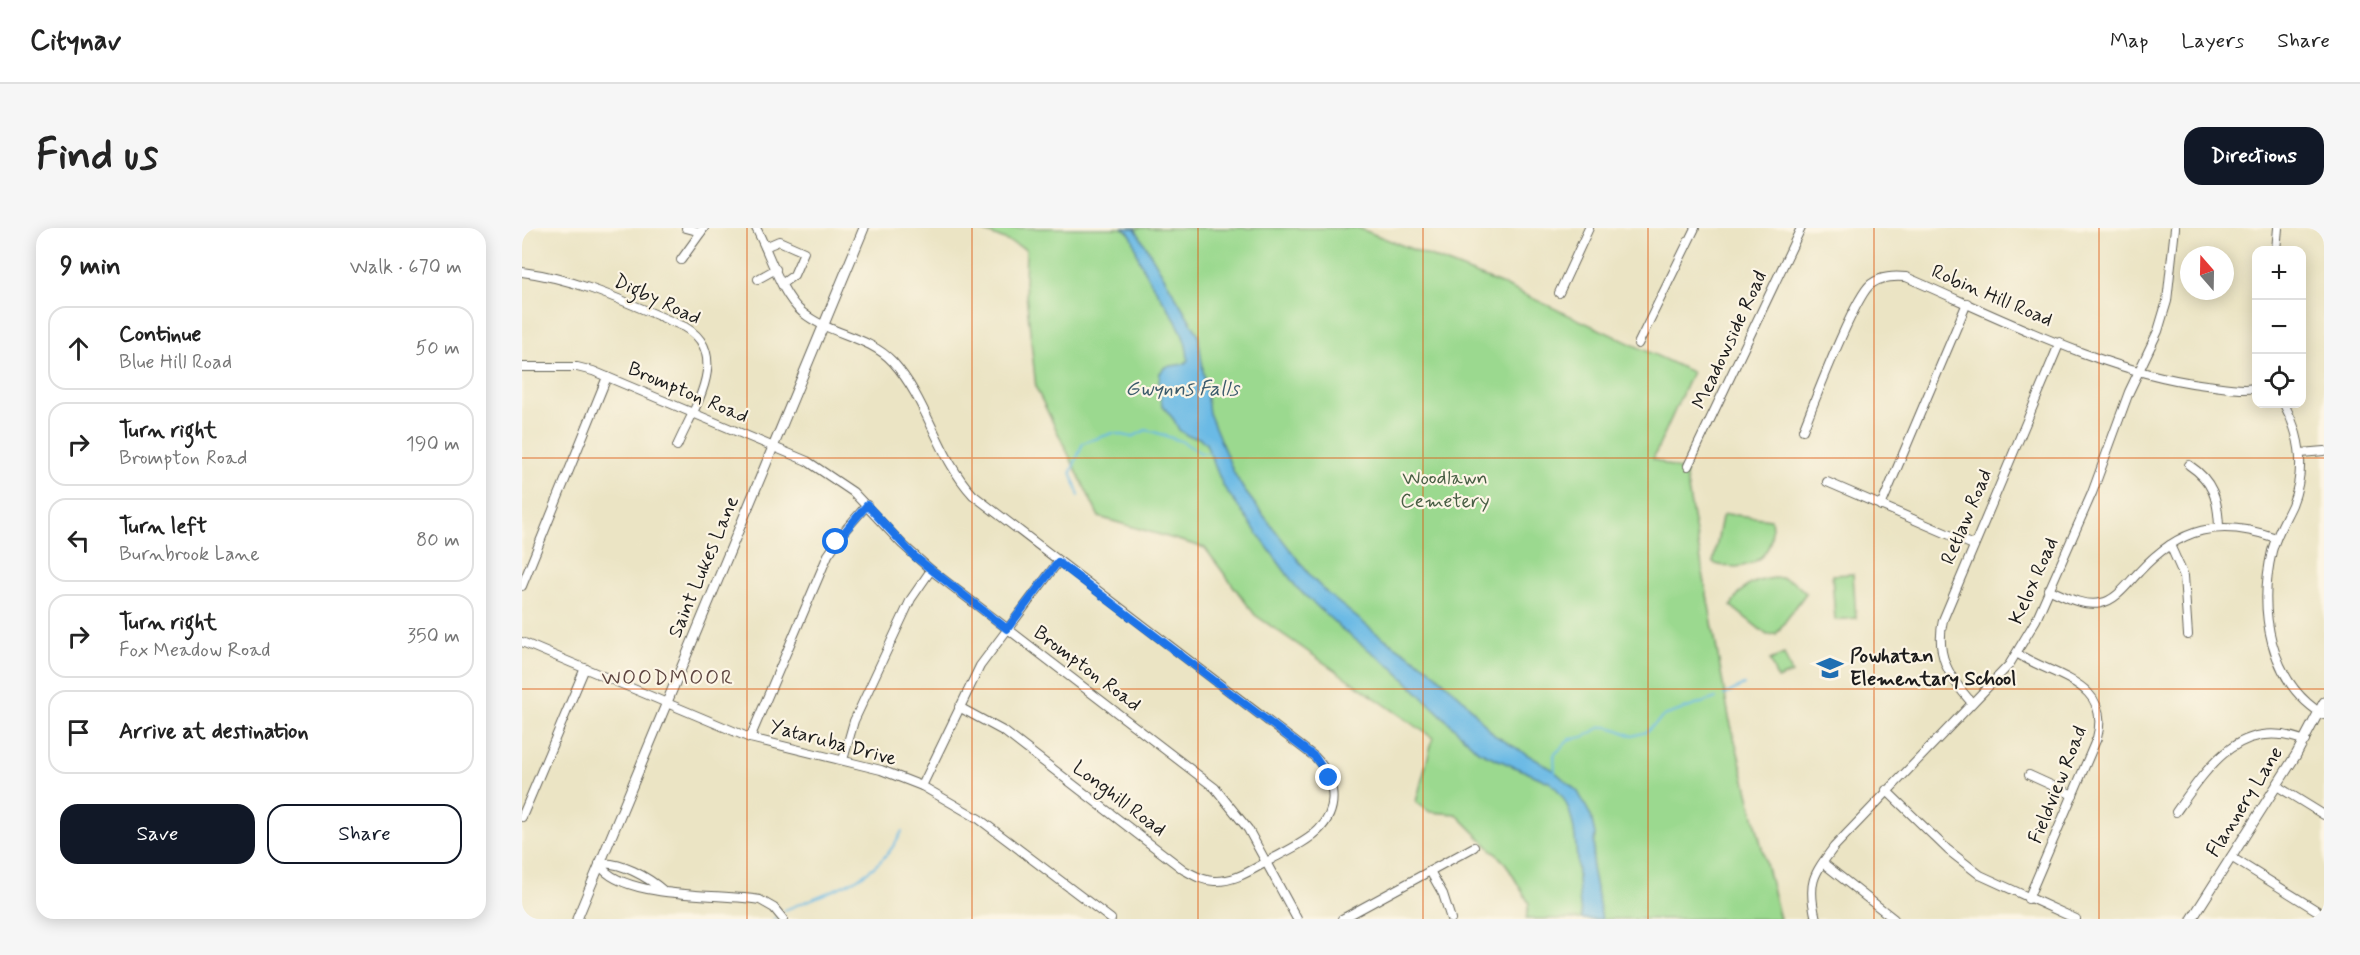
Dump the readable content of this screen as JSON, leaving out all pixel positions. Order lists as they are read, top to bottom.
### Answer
{
  "streets": {
    "street": [
      "Robin Hill Road",
      "Digby Road",
      "Meadowside Road",
      "Brompton Road",
      "Retlaw Road",
      "Saint Lukes Lane",
      "Kelox Road",
      "Yataruba Drive",
      "Fieldview Road",
      "Longhill Road",
      "Flannery Lane"
    ]
  },
  "crossings": [
    ["Robin Hill Road", "Retlaw Road"],
    ["Robin Hill Road", "Kelox Road"],
    ["Digby Road", "Brompton Road"],
    ["Brompton Road", "Saint Lukes Lane"],
    ["Brompton Road", "Longhill Road"],
    ["Retlaw Road", "Kelox Road"],
    ["Saint Lukes Lane", "Yataruba Drive"],
    ["Saint Lukes Lane", "Longhill Road"],
    ["Kelox Road", "Fieldview Road"]
  ],
  "districts": ["WOODMOOR"],
  "water": ["Gwynns Falls"],
  "parks": ["Woodlawn Cemetery"],
  "places": {
    "school or university": ["Powhatan Elementary School"]
  },
  "north": "top",
  "page": {
    "header": "Citynav",
    "nav": ["Map", "Layers", "Share"],
    "buttons": [
      "Directions",
      ["Save", "Share"]
    ],
    "title": "Find us",
    "heading": ["9 min", "Walk · 670 m"],
    "map_buttons": ["+", "−"],
    "list": [
      ["Continue", "Blue Hill Road", "50 m"],
      ["Turn right", "Brompton Road", "190 m"],
      ["Turn left", "Burnbrook Lane", "80 m"],
      ["Turn right", "Fox Meadow Road", "350 m"],
      "Arrive at destination"
    ]
  }
}
